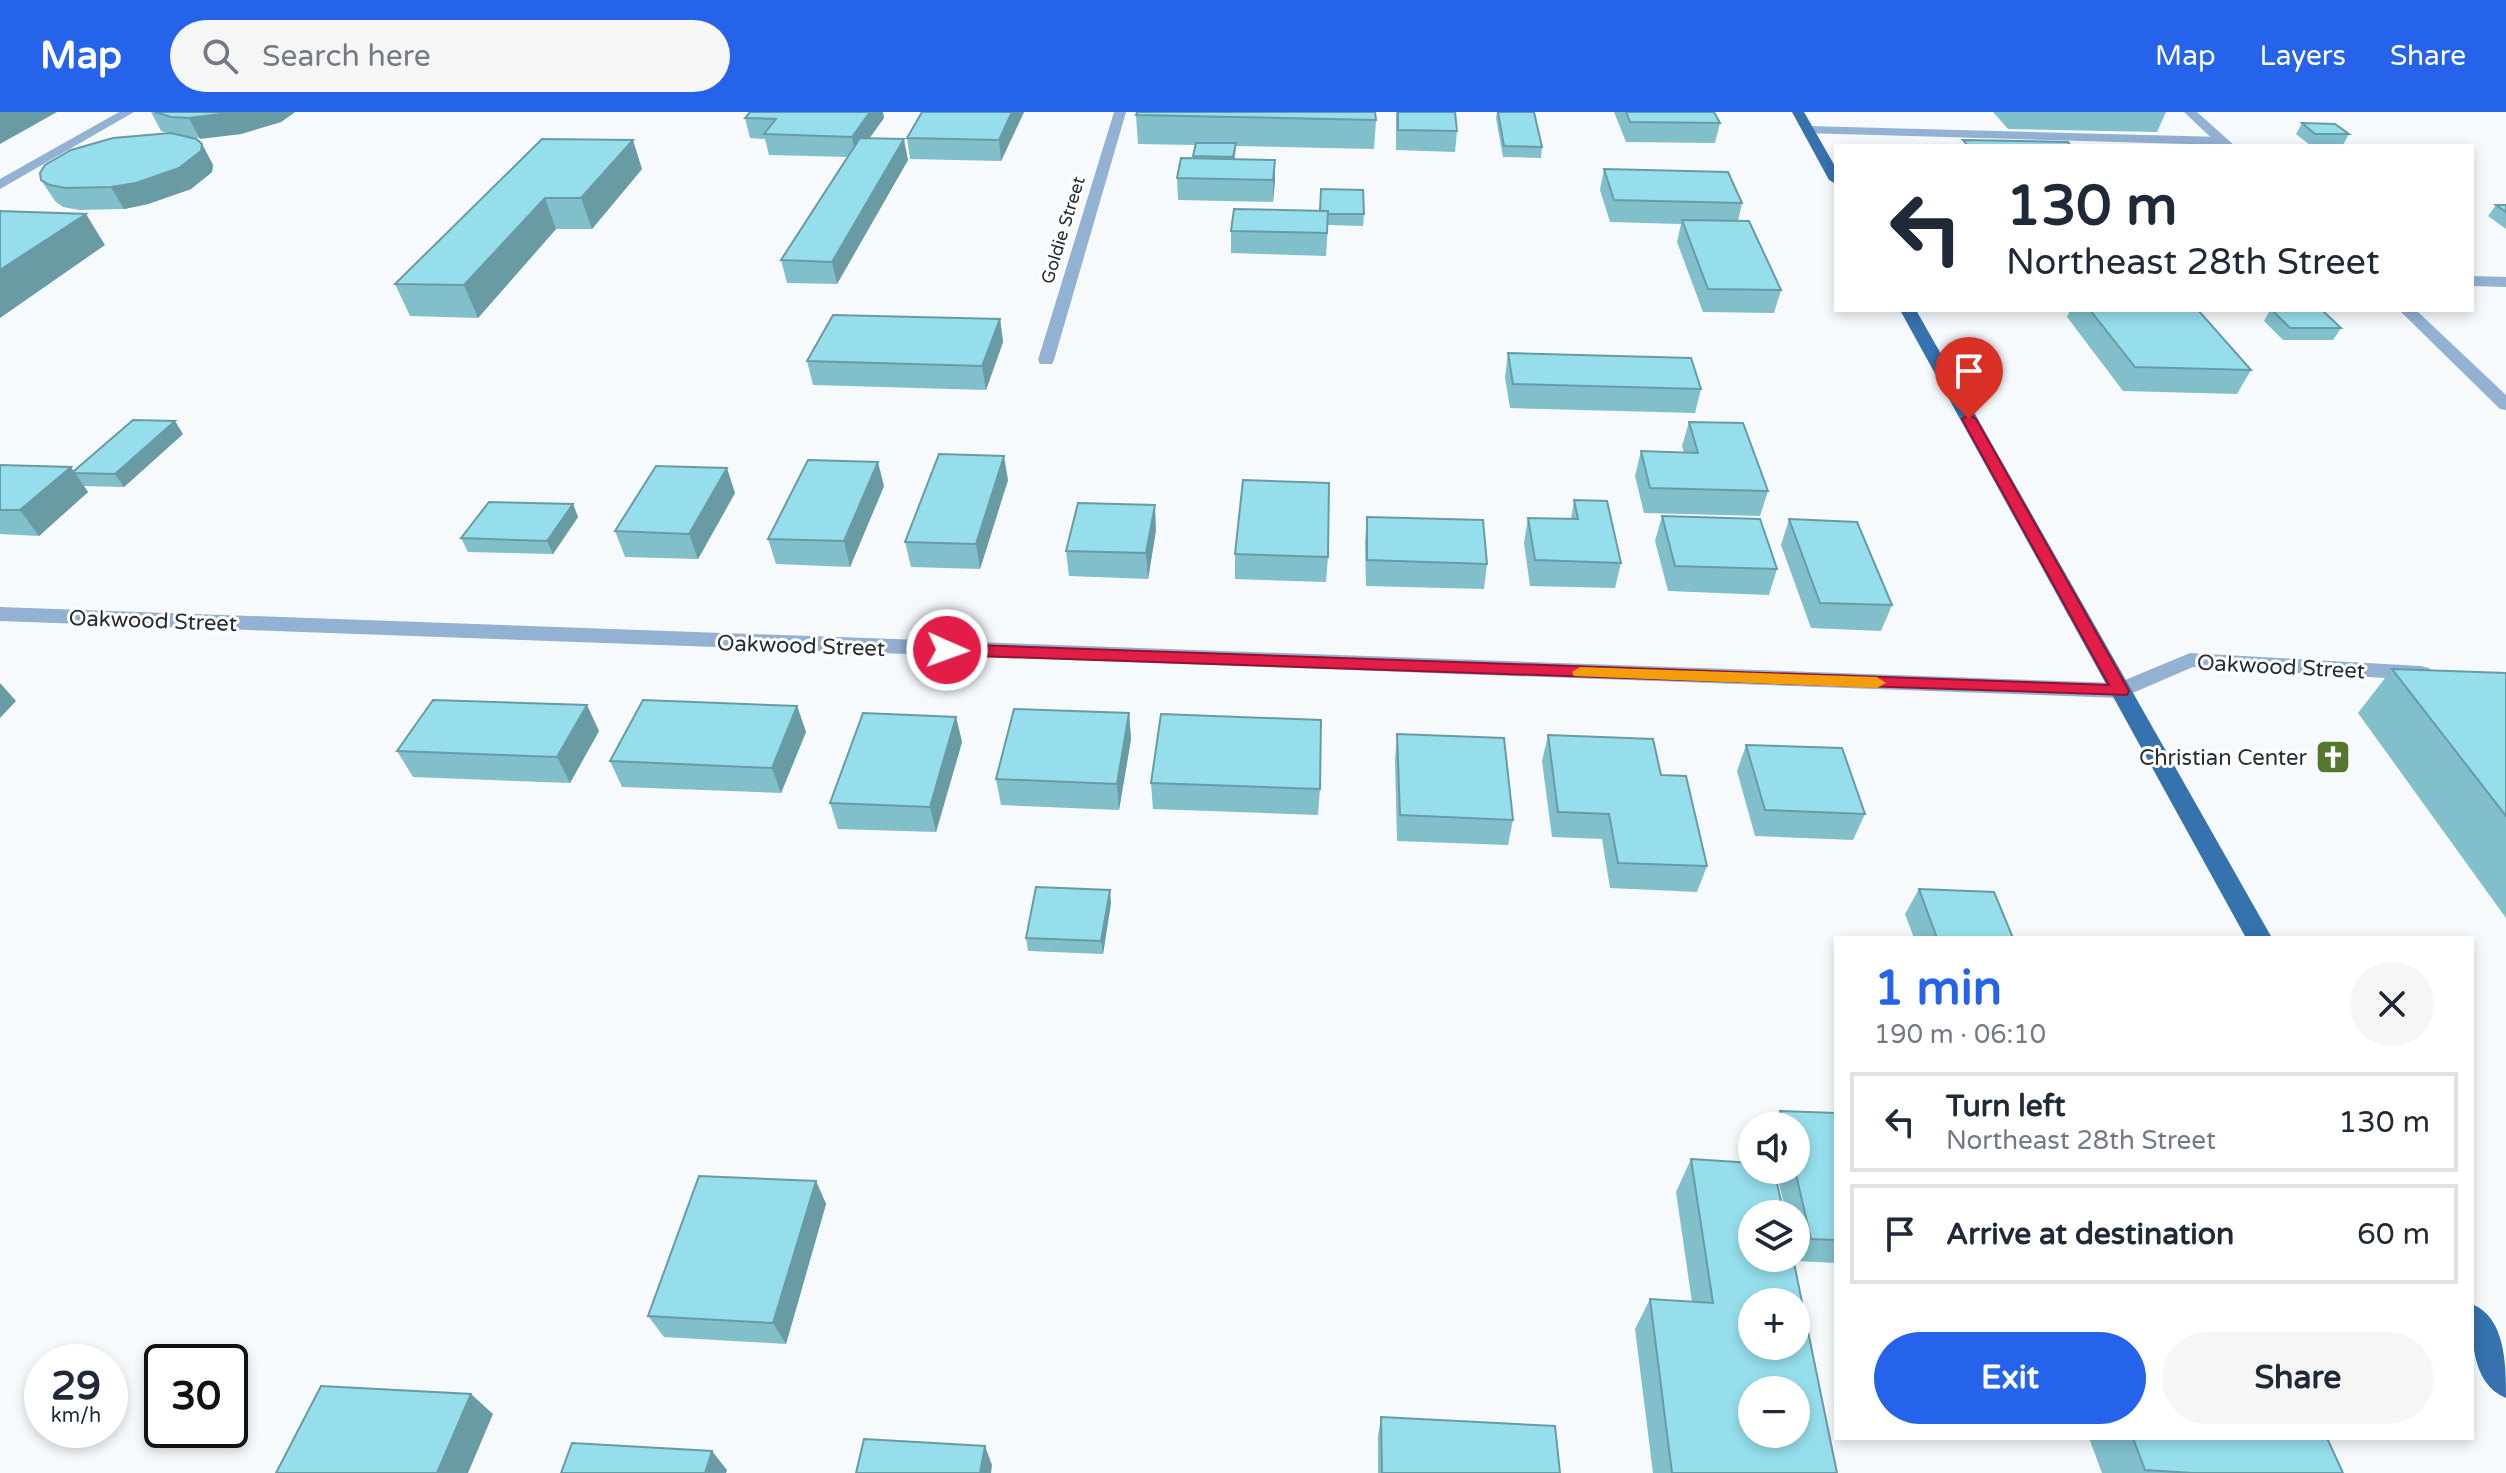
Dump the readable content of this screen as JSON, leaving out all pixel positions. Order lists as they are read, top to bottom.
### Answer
{
  "streets": {
    "street": ["Goldie Street", "Oakwood Street"]
  },
  "places": {
    "church": ["Christian Center"]
  },
  "page": {
    "header": "Map",
    "search": "Search here",
    "nav": ["Map", "Layers", "Share"],
    "turn": ["130 m", "Northeast 28th Street"],
    "heading": ["1 min", "190 m · 06:10"],
    "list": [
      {
        "name": "Turn left",
        "note": "Northeast 28th Street",
        "value": "130 m"
      },
      {
        "name": "Arrive at destination",
        "value": "60 m"
      }
    ],
    "map_buttons": ["+", "−"],
    "buttons": ["Exit", "Share"],
    "speed": "29 km/h",
    "limit": "30"
  }
}
